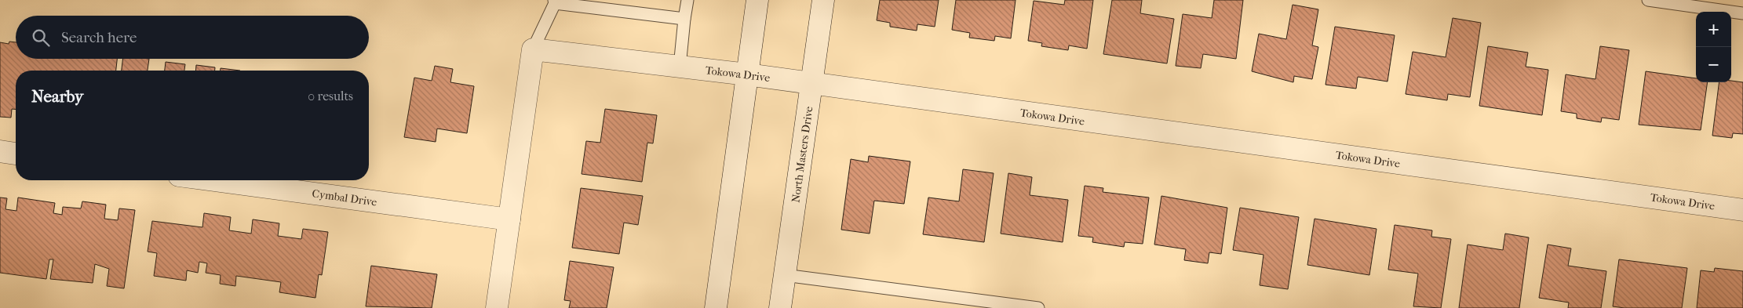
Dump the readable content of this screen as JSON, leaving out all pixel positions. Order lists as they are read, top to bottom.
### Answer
{
  "streets": {
    "street": ["Tokowa Drive", "North Masters Drive", "Cymbal Drive"]
  },
  "crossings": [
    ["Tokowa Drive", "North Masters Drive"]
  ],
  "page": {
    "map_buttons": ["+", "−"],
    "search": "Search here",
    "heading": ["Nearby", "0 results"]
  }
}
